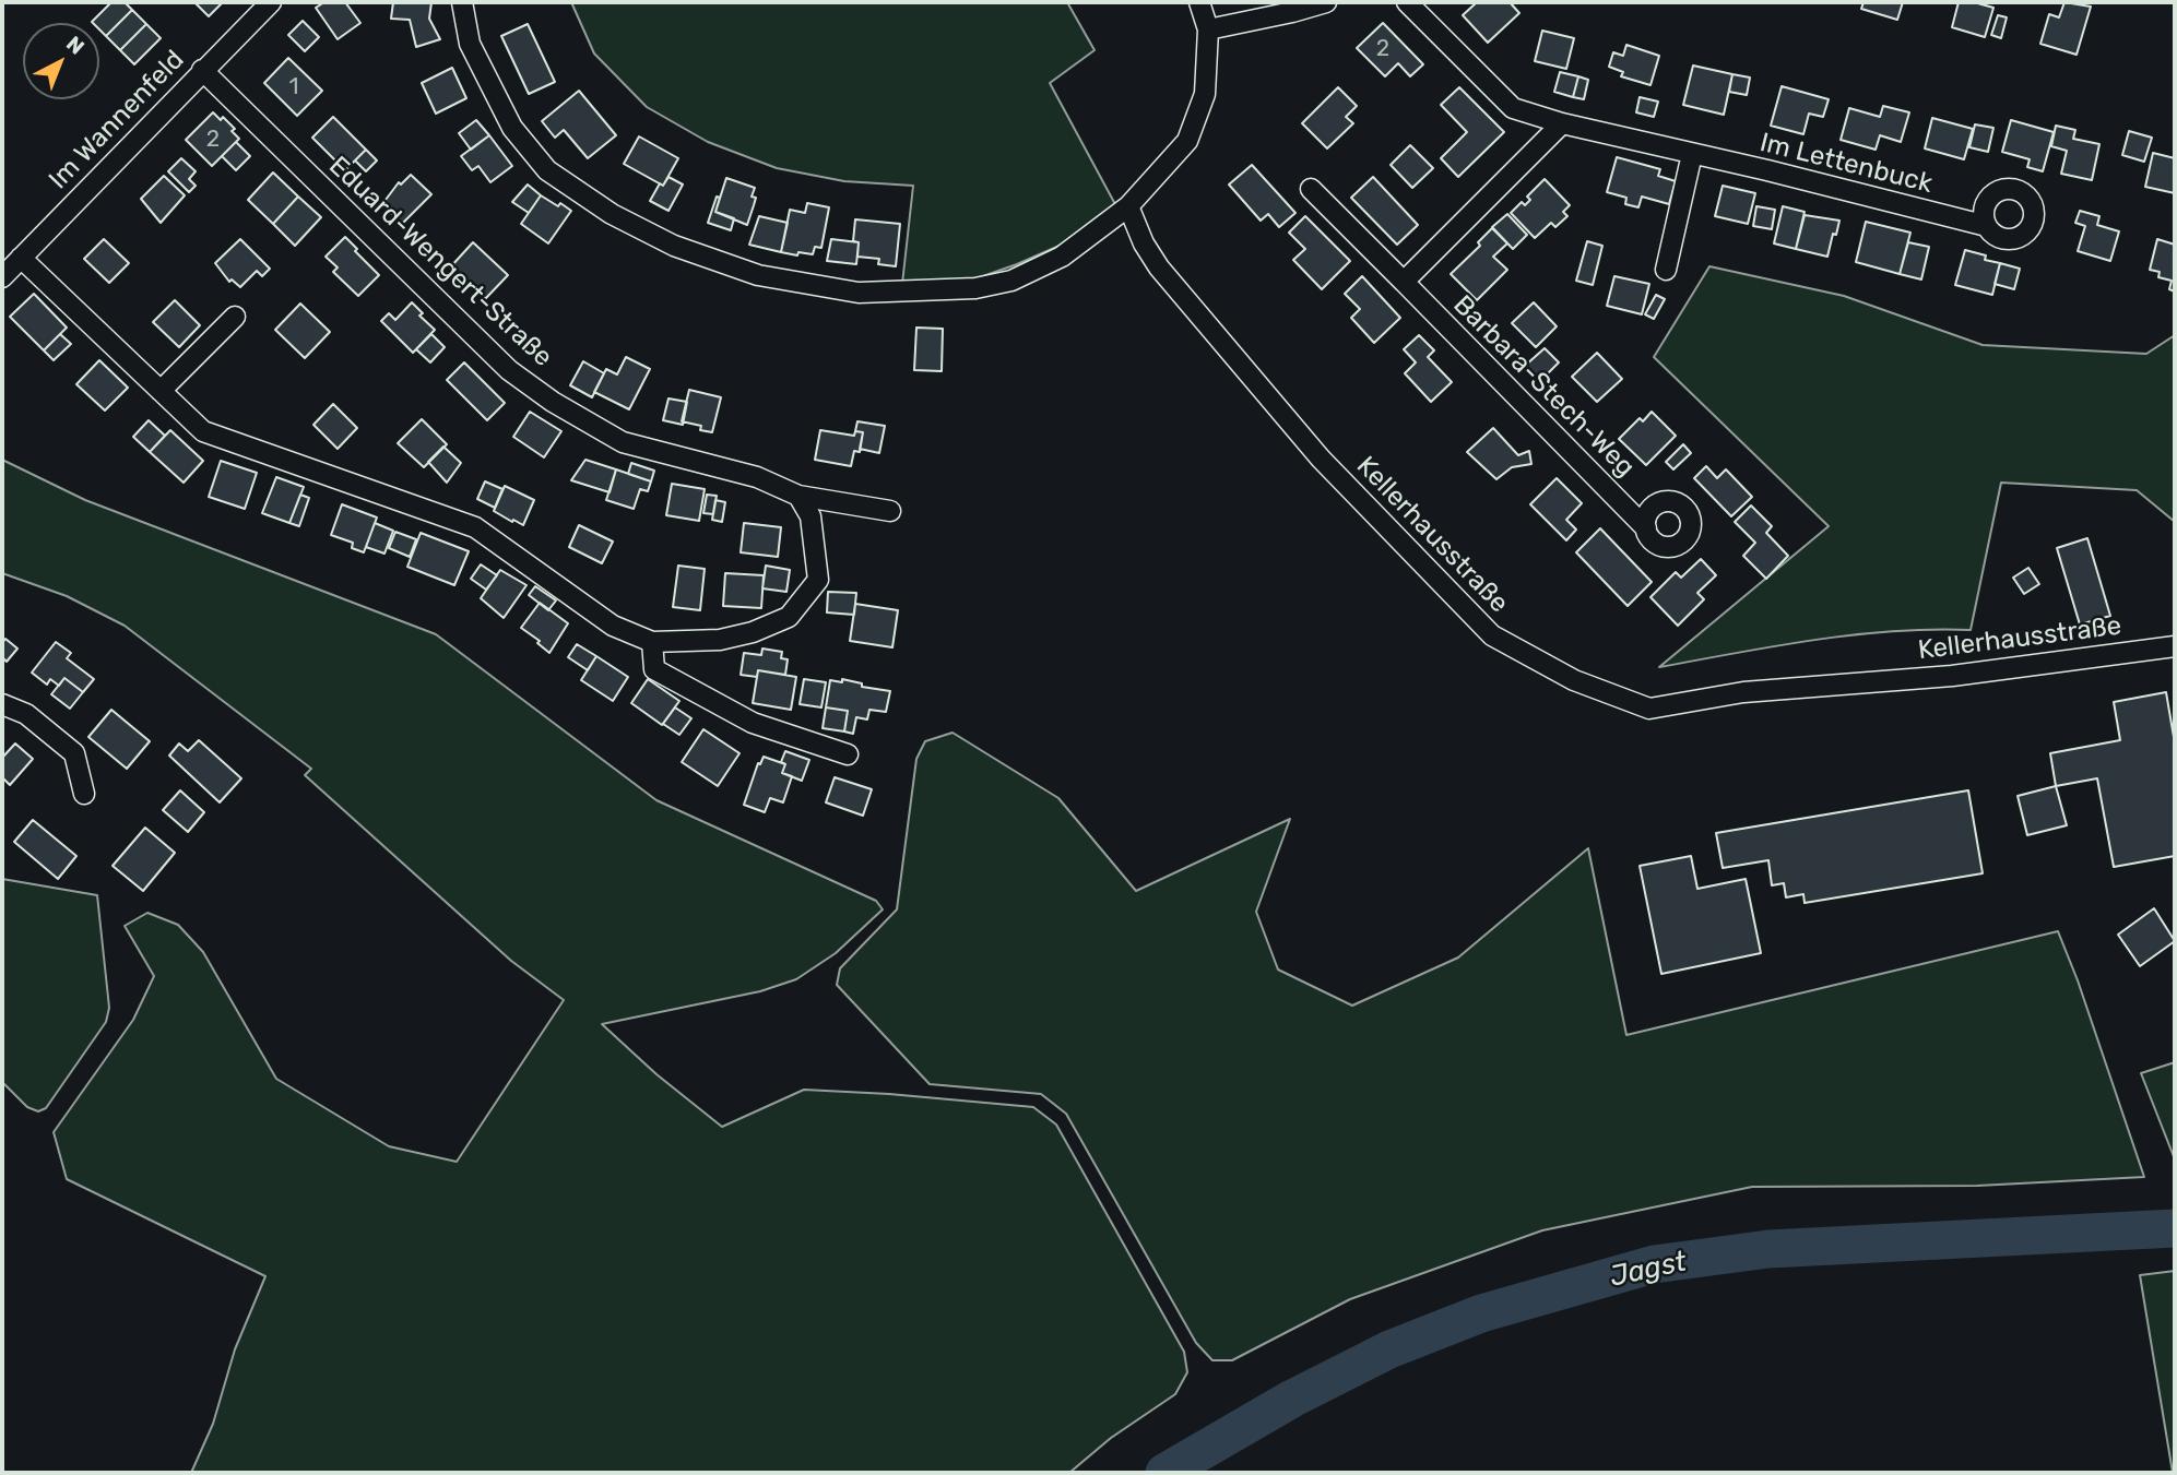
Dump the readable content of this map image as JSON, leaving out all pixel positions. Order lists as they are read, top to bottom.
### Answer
{
  "streets": {
    "street": [
      "Im Wannenfeld",
      "Im Lettenbuck",
      "Eduard-Wengert-Straße",
      "Barbara-Stech-Weg",
      "Kellerhausstraße"
    ]
  },
  "crossings": [
    ["Im Wannenfeld", "Eduard-Wengert-Straße"]
  ],
  "water": ["Jagst"],
  "house_numbers": ["2", "1", "2"],
  "north": "top right"
}
